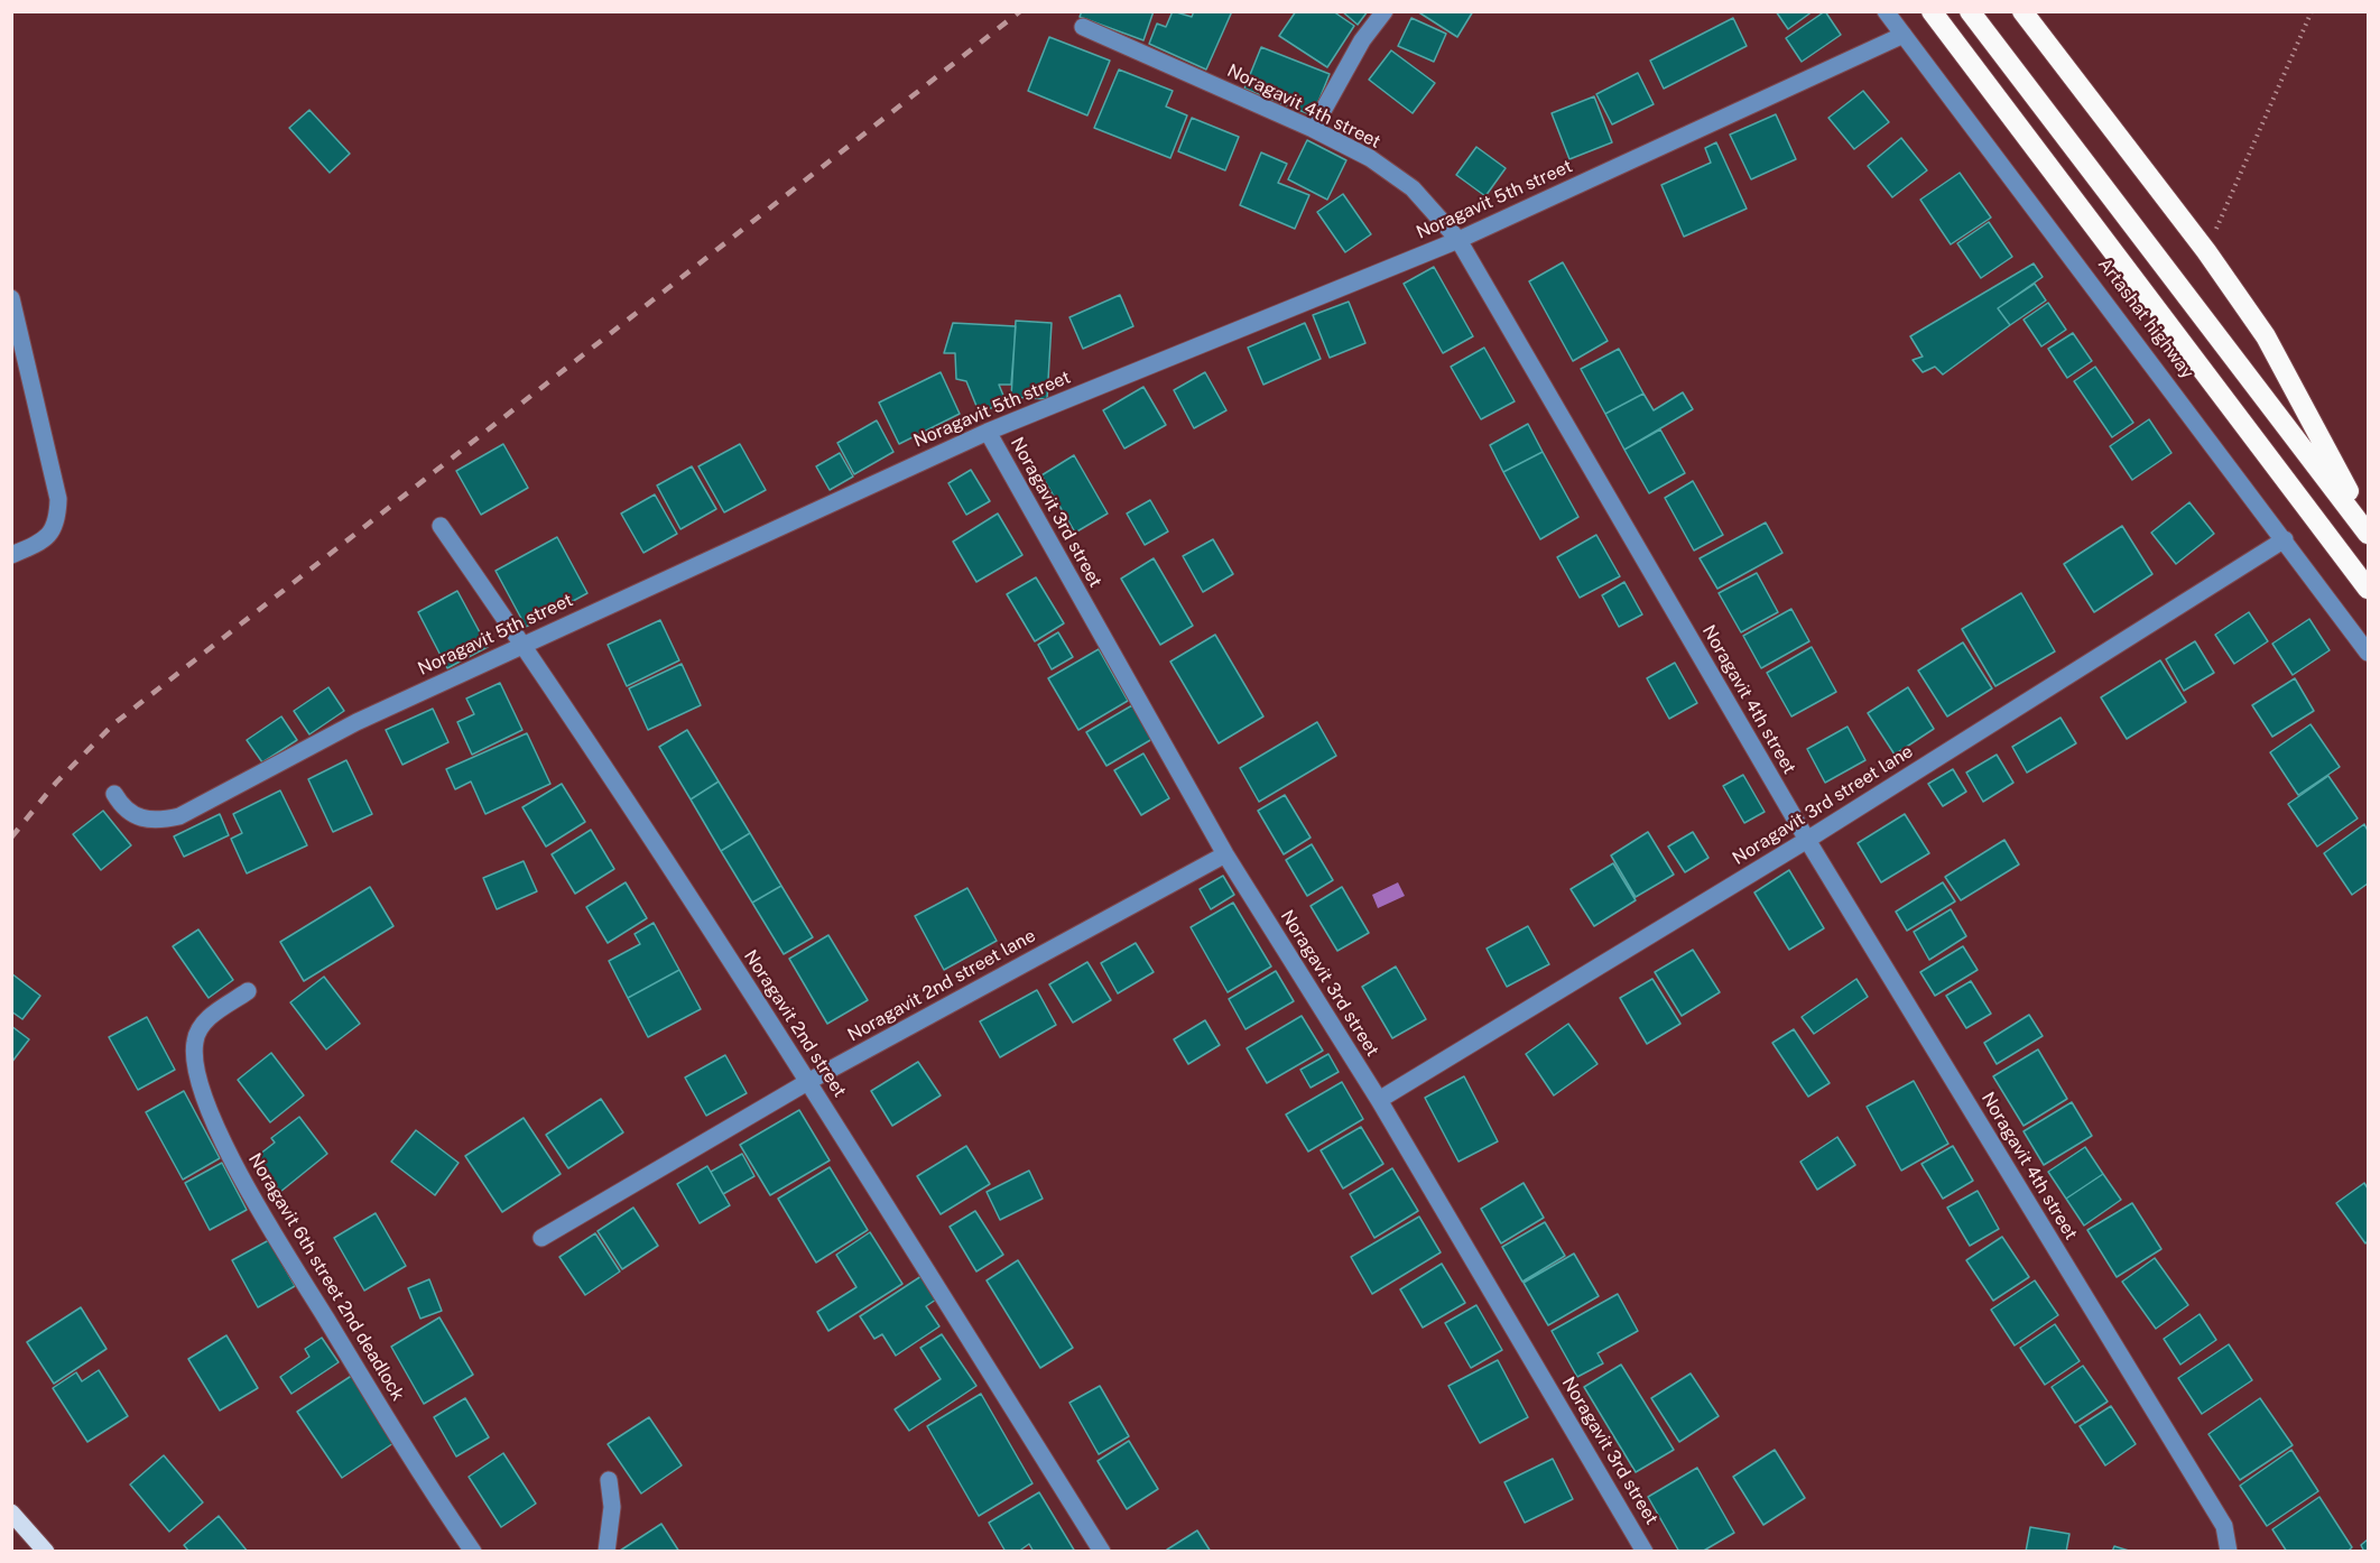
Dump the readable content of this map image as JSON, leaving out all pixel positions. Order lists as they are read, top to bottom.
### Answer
{
  "streets": {
    "highway": ["Artashat highway"],
    "street": [
      "Noragavit 4th street",
      "Noragavit 5th street",
      "Noragavit 3rd street",
      "Noragavit 3rd street lane",
      "Noragavit 2nd street lane",
      "Noragavit 2nd street",
      "Noragavit 6th street 2nd deadlock"
    ]
  },
  "crossings": [
    ["Noragavit 4th street", "Noragavit 5th street"],
    ["Noragavit 4th street", "Noragavit 3rd street lane"],
    ["Noragavit 5th street", "Artashat highway"],
    ["Noragavit 5th street", "Noragavit 3rd street"],
    ["Noragavit 5th street", "Noragavit 2nd street"],
    ["Artashat highway", "Noragavit 3rd street lane"],
    ["Noragavit 3rd street", "Noragavit 3rd street lane"],
    ["Noragavit 3rd street", "Noragavit 2nd street lane"],
    ["Noragavit 2nd street lane", "Noragavit 2nd street"]
  ]
}
